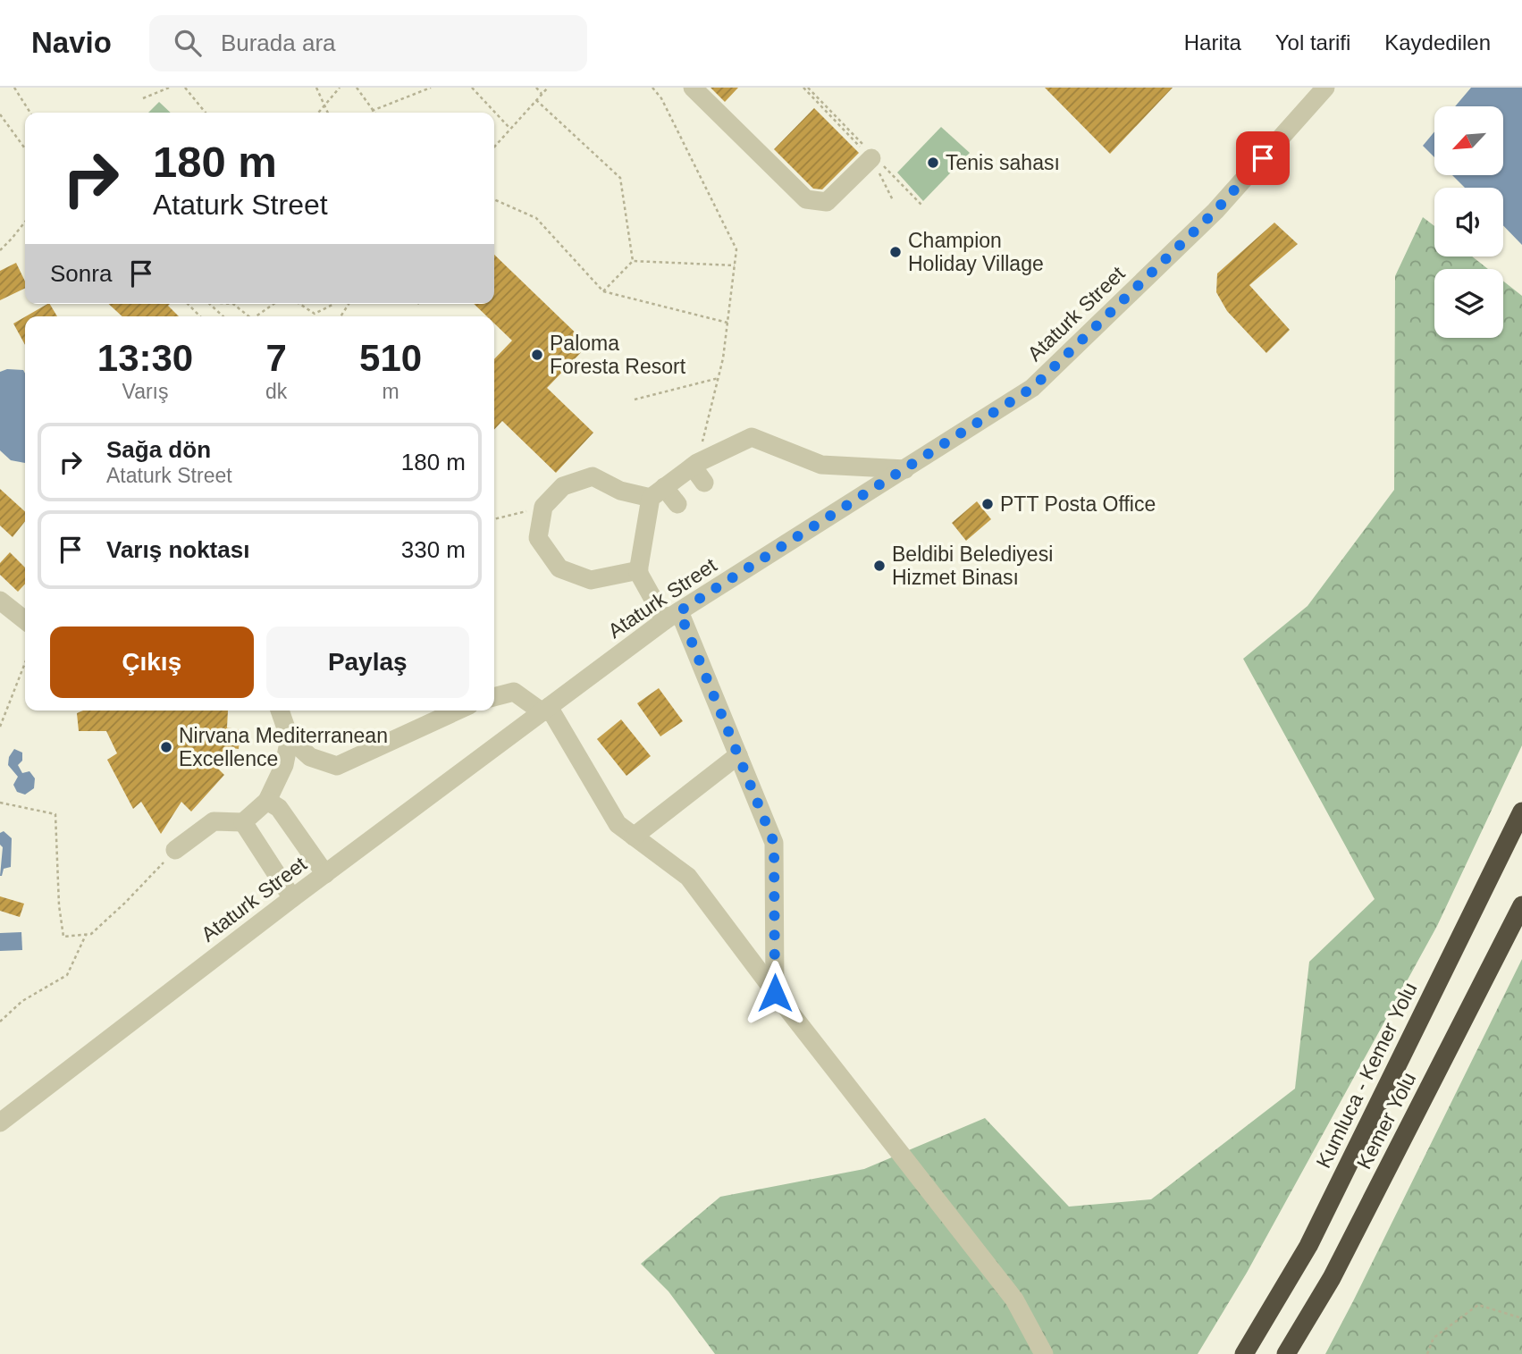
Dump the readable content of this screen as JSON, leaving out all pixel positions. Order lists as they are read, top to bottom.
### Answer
{
  "streets": {
    "highway": ["Kumluca - Kemer Yolu", "Kemer Yolu"],
    "street": ["Ataturk Street"]
  },
  "places": [
    "Tenis sahası",
    "Champion Holiday Village",
    "Paloma Foresta Resort",
    "PTT Posta Office",
    "Beldibi Belediyesi Hizmet Binası",
    "Nirvana Mediterranean Excellence"
  ],
  "north": "bottom left",
  "page": {
    "header": "Navio",
    "search": "Burada ara",
    "nav": ["Harita", "Yol tarifi", "Kaydedilen"],
    "turn": ["180 m", "Ataturk Street"],
    "then": "Sonra",
    "eta": [
      "13:30",
      "Varış",
      "7",
      "dk",
      "510",
      "m"
    ],
    "list": [
      {
        "name": "Sağa dön",
        "note": "Ataturk Street",
        "value": "180 m"
      },
      {
        "name": "Varış noktası",
        "value": "330 m"
      }
    ],
    "buttons": ["Çıkış", "Paylaş"]
  }
}
